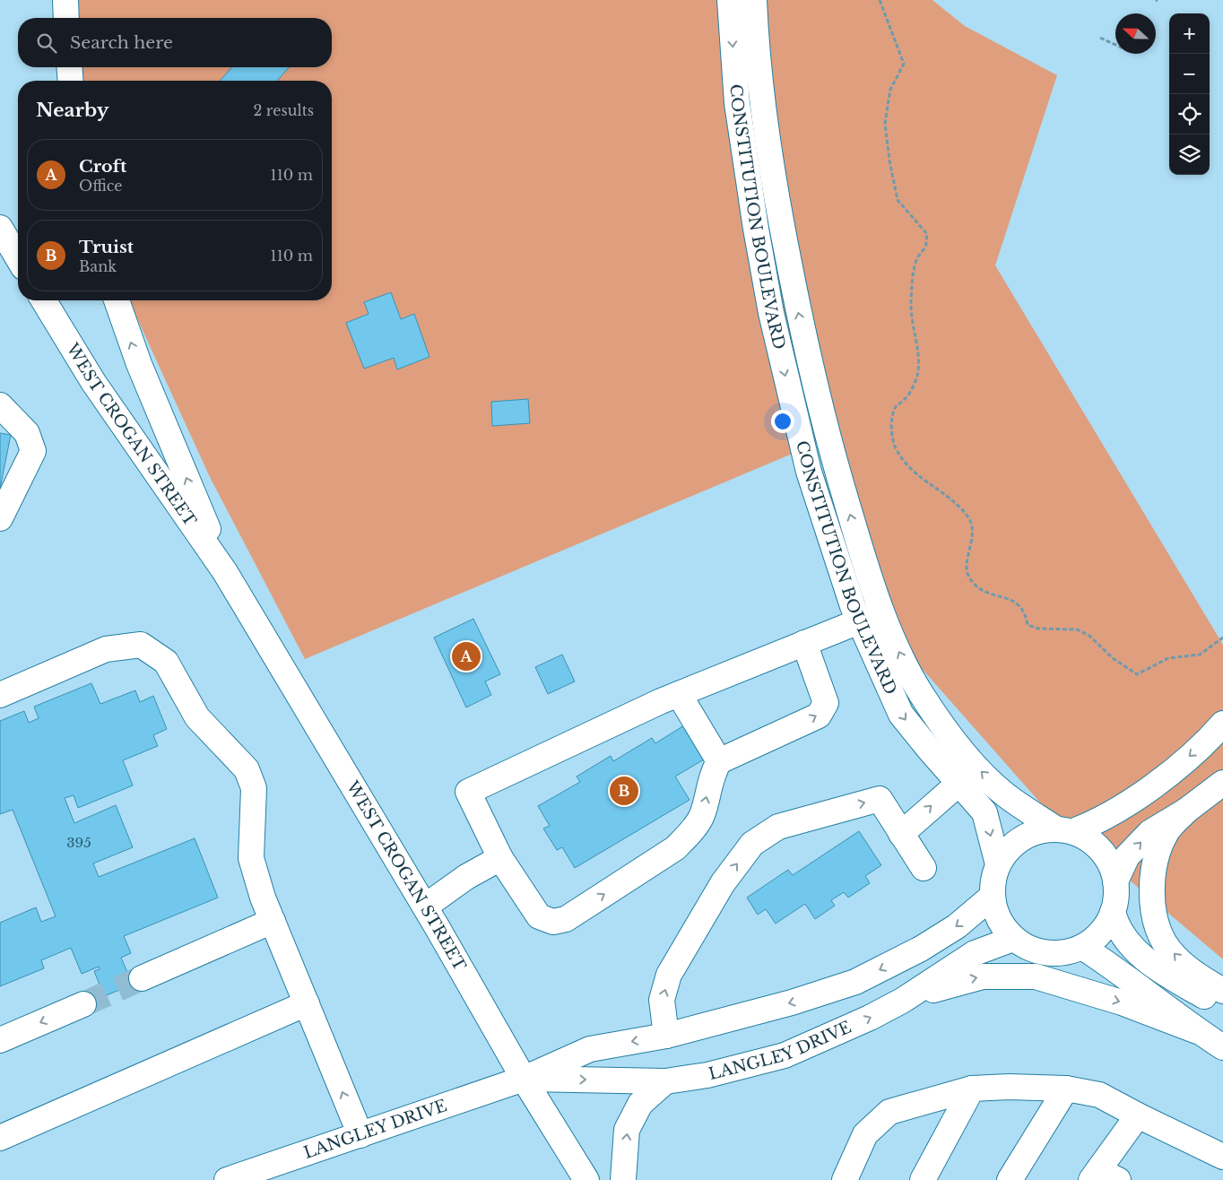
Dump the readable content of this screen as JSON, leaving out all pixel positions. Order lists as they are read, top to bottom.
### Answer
{
  "streets": {
    "street": ["CONSTITUTION BOULEVARD", "WEST CROGAN STREET", "LANGLEY DRIVE"]
  },
  "crossings": [
    ["CONSTITUTION BOULEVARD", "LANGLEY DRIVE"],
    ["WEST CROGAN STREET", "LANGLEY DRIVE"]
  ],
  "house_numbers": ["395"],
  "north": "left",
  "page": {
    "map_buttons": ["+", "−"],
    "search": "Search here",
    "heading": ["Nearby", "2 results"],
    "list": [
      {
        "mark": "A",
        "name": "Croft",
        "note": "Office",
        "value": "110 m"
      },
      {
        "mark": "B",
        "name": "Truist",
        "note": "Bank",
        "value": "110 m"
      }
    ],
    "pins": ["A", "B"]
  }
}
